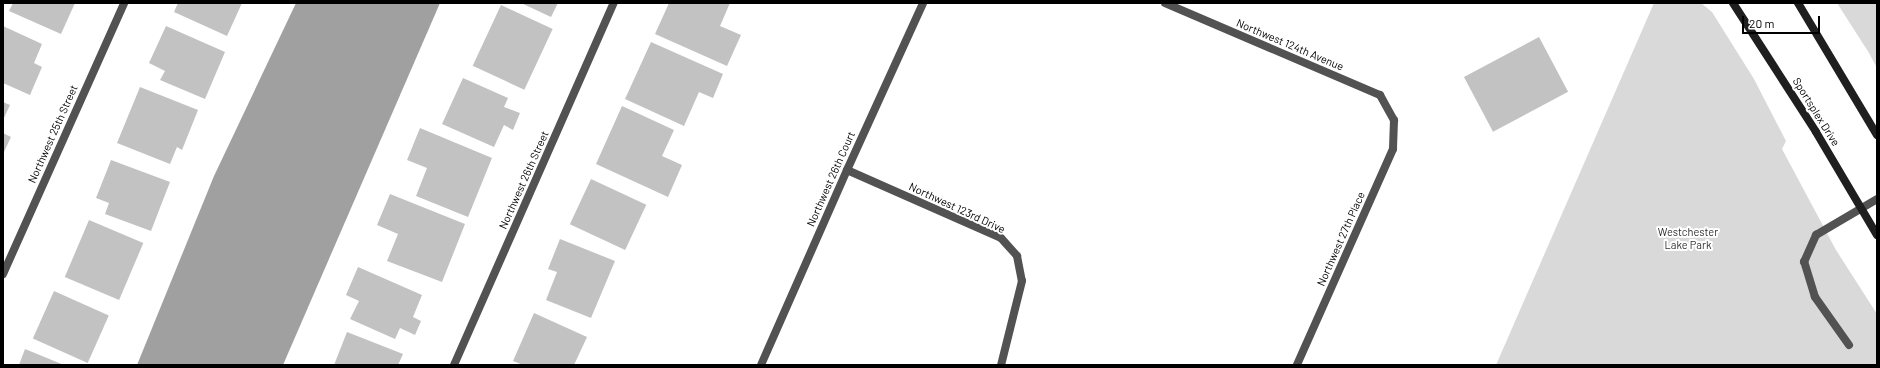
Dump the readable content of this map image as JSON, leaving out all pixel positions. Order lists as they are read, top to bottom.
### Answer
{
  "streets": {
    "street": [
      "Northwest 124th Avenue",
      "Sportsplex Drive",
      "Northwest 25th Street",
      "Northwest 26th Court",
      "Northwest 26th Street",
      "Northwest 123rd Drive",
      "Northwest 27th Place"
    ]
  },
  "crossings": [
    ["Northwest 124th Avenue", "Northwest 27th Place"],
    ["Northwest 26th Court", "Northwest 123rd Drive"]
  ],
  "parks": ["Westchester Lake Park"],
  "scale_bar": "20 m"
}
